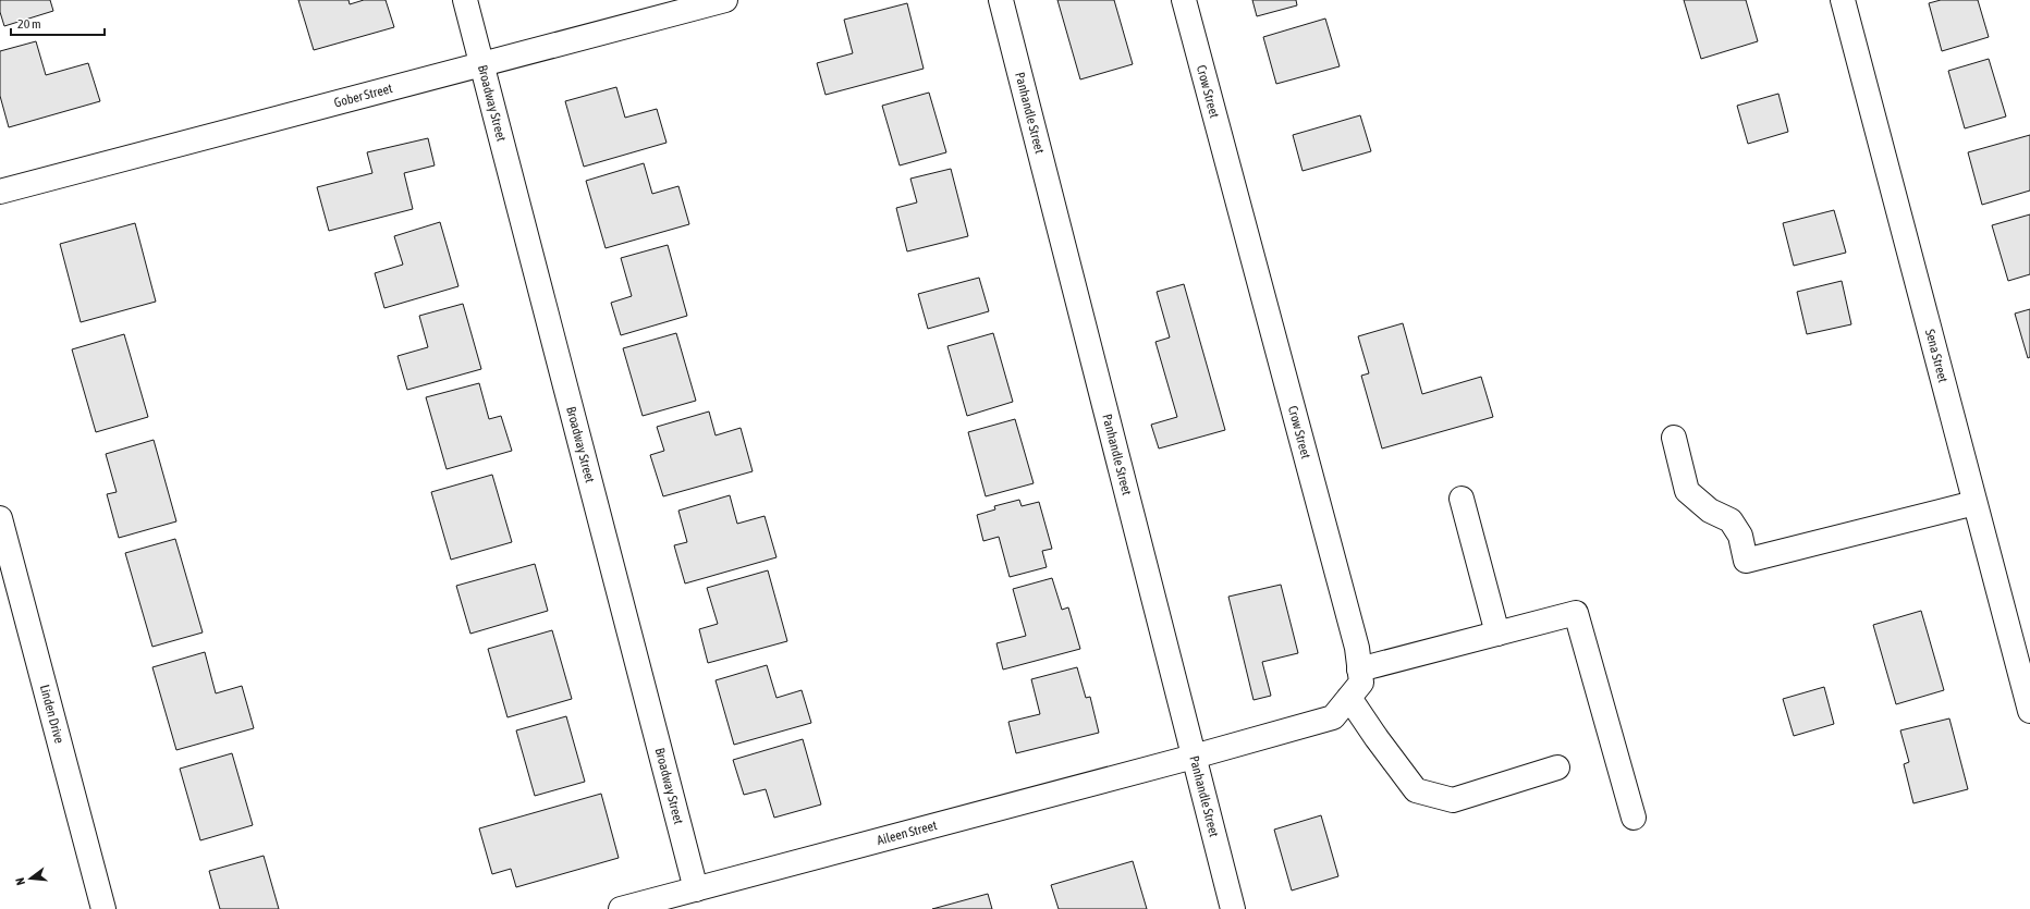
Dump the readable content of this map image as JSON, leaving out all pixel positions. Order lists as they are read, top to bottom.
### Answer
{
  "streets": {
    "street": [
      "Crow Street",
      "Gober Street",
      "Broadway Street",
      "Panhandle Street",
      "Sena Street",
      "Linden Drive",
      "Aileen Street"
    ]
  },
  "crossings": [
    ["Crow Street", "Panhandle Street"],
    ["Crow Street", "Aileen Street"],
    ["Gober Street", "Broadway Street"],
    ["Broadway Street", "Aileen Street"],
    ["Panhandle Street", "Aileen Street"]
  ],
  "scale_bar": "20 m",
  "north": "left"
}
